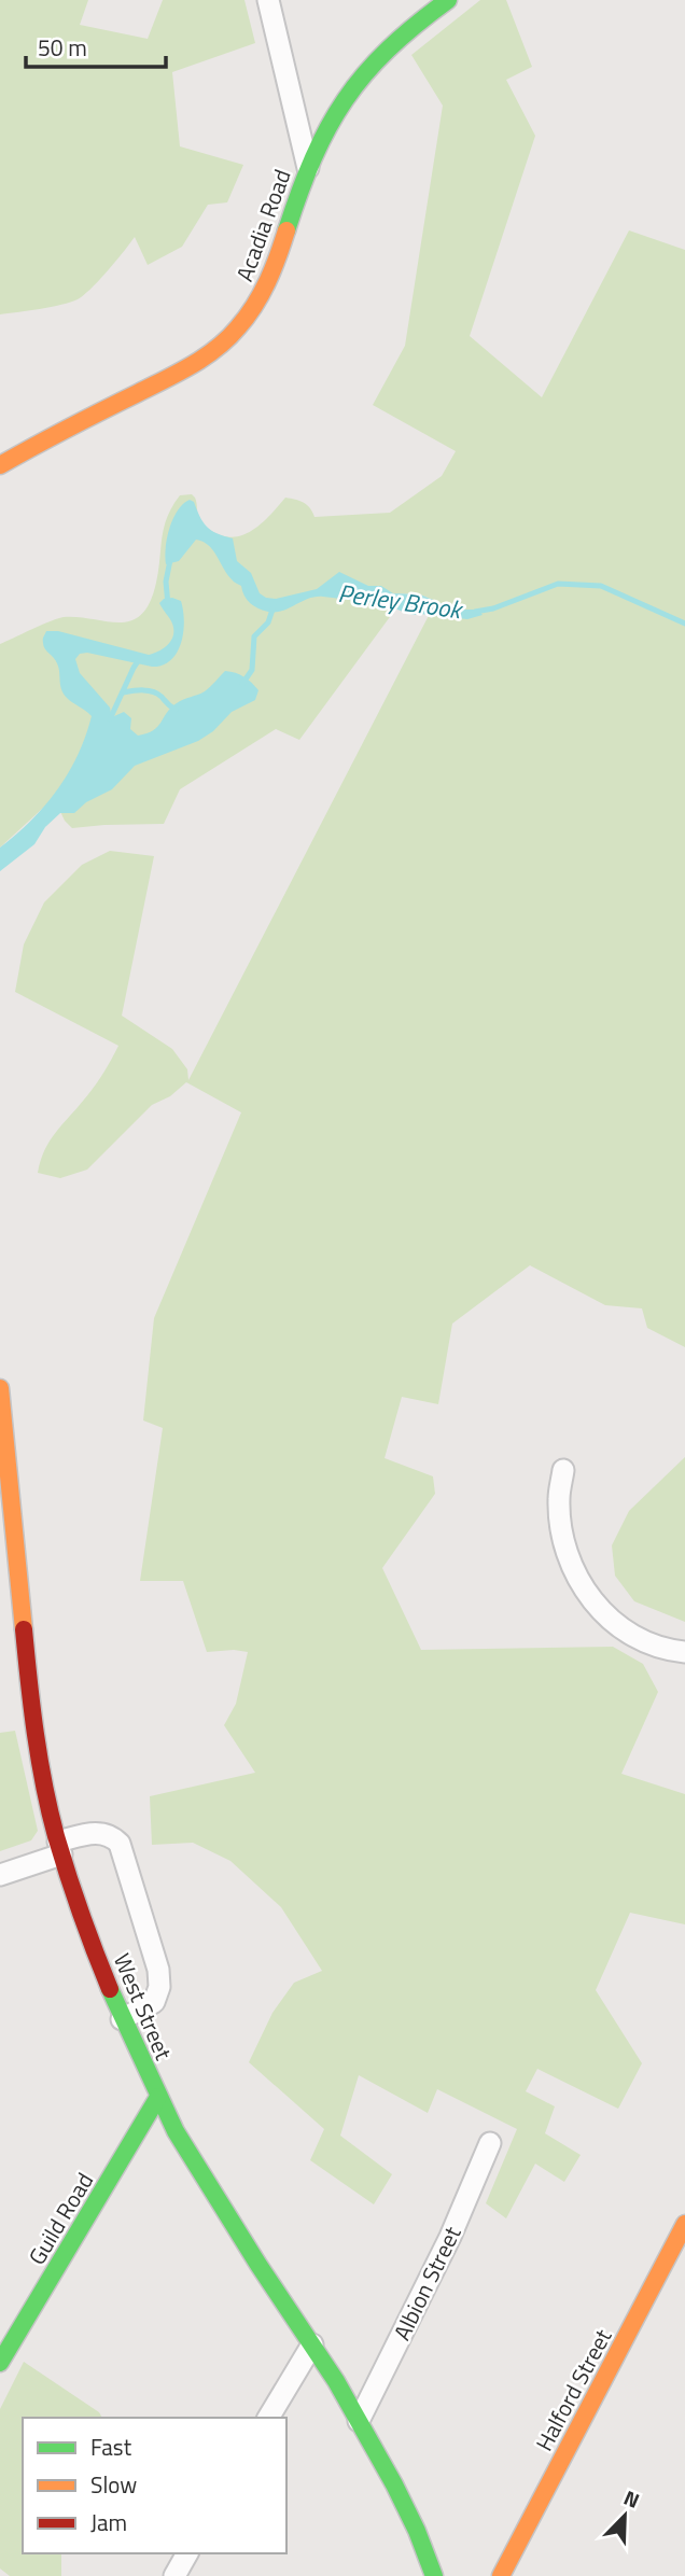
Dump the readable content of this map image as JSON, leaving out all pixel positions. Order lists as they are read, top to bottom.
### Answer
{
  "streets": {
    "street": [
      "Acadia Road",
      "West Street",
      "Guild Road",
      "Albion Street",
      "Halford Street"
    ]
  },
  "crossings": [
    ["West Street", "Guild Road"],
    ["West Street", "Albion Street"]
  ],
  "water": ["Perley Brook"],
  "legend": ["Fast", "Slow", "Jam"],
  "scale_bar": "50 m",
  "north": "top right"
}
